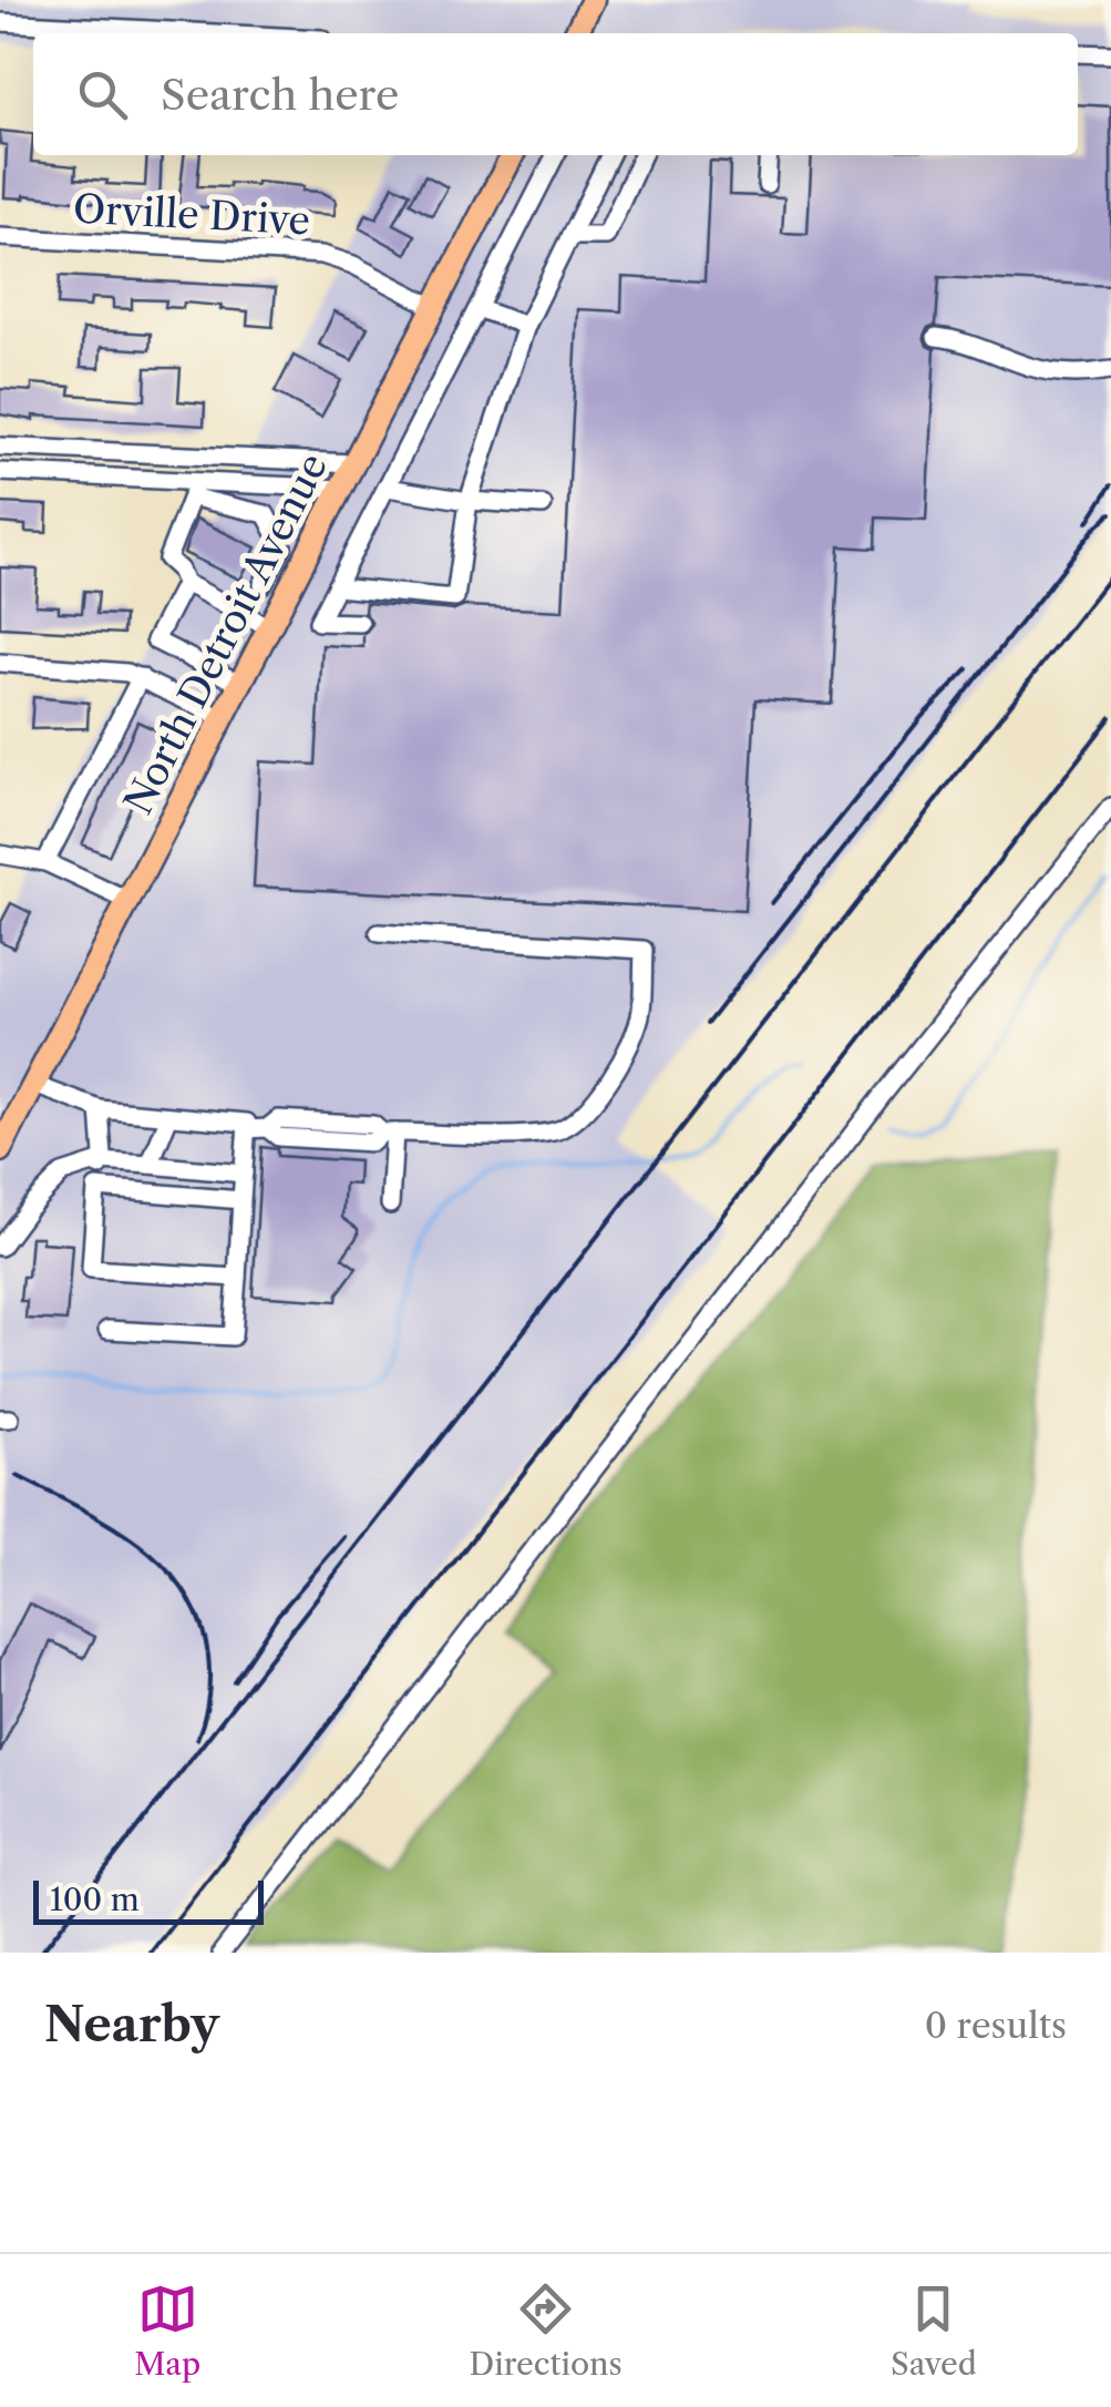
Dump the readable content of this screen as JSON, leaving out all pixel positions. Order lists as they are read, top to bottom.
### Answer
{
  "streets": {
    "main road": ["North Detroit Avenue"],
    "street": ["Orville Drive"]
  },
  "crossings": [
    ["Orville Drive", "North Detroit Avenue"]
  ],
  "scale_bar": "100 m",
  "page": {
    "search": "Search here",
    "scale": "100 m",
    "heading": ["Nearby", "0 results"],
    "nav": ["Map", "Directions", "Saved"]
  }
}
